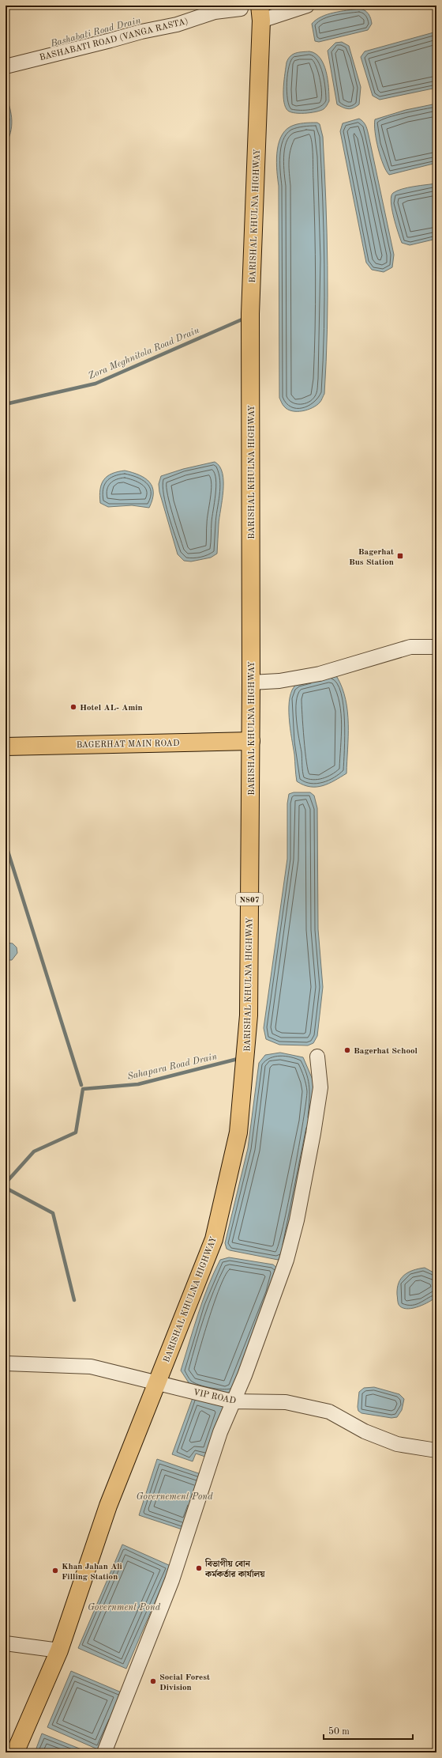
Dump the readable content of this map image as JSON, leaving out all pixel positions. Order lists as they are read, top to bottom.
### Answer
{
  "streets": {
    "main road": ["BARISHAL KHULNA HIGHWAY", "BAGERHAT MAIN ROAD", "N807"],
    "street": ["BASHABATI ROAD (VANGA RASTA)", "VIP ROAD"]
  },
  "crossings": [
    ["BARISHAL KHULNA HIGHWAY", "BAGERHAT MAIN ROAD"],
    ["BARISHAL KHULNA HIGHWAY", "VIP ROAD"]
  ],
  "water": [
    "Bashabati Road Drain",
    "Zora Meghnitola Road Drain",
    "Sahapara Road Drain",
    "Governement Pond",
    "Government Pond"
  ],
  "places": {
    "transit": ["Bagerhat Bus Station"],
    "other": [
      "Hotel AL- Amin",
      "Bagerhat School",
      "বিভাগীয় বোন কর্মকর্তার কার্যালয়",
      "Khan Jahan Ali Filling Station",
      "Social Forest Division"
    ]
  },
  "scale_bar": "50 m"
}
